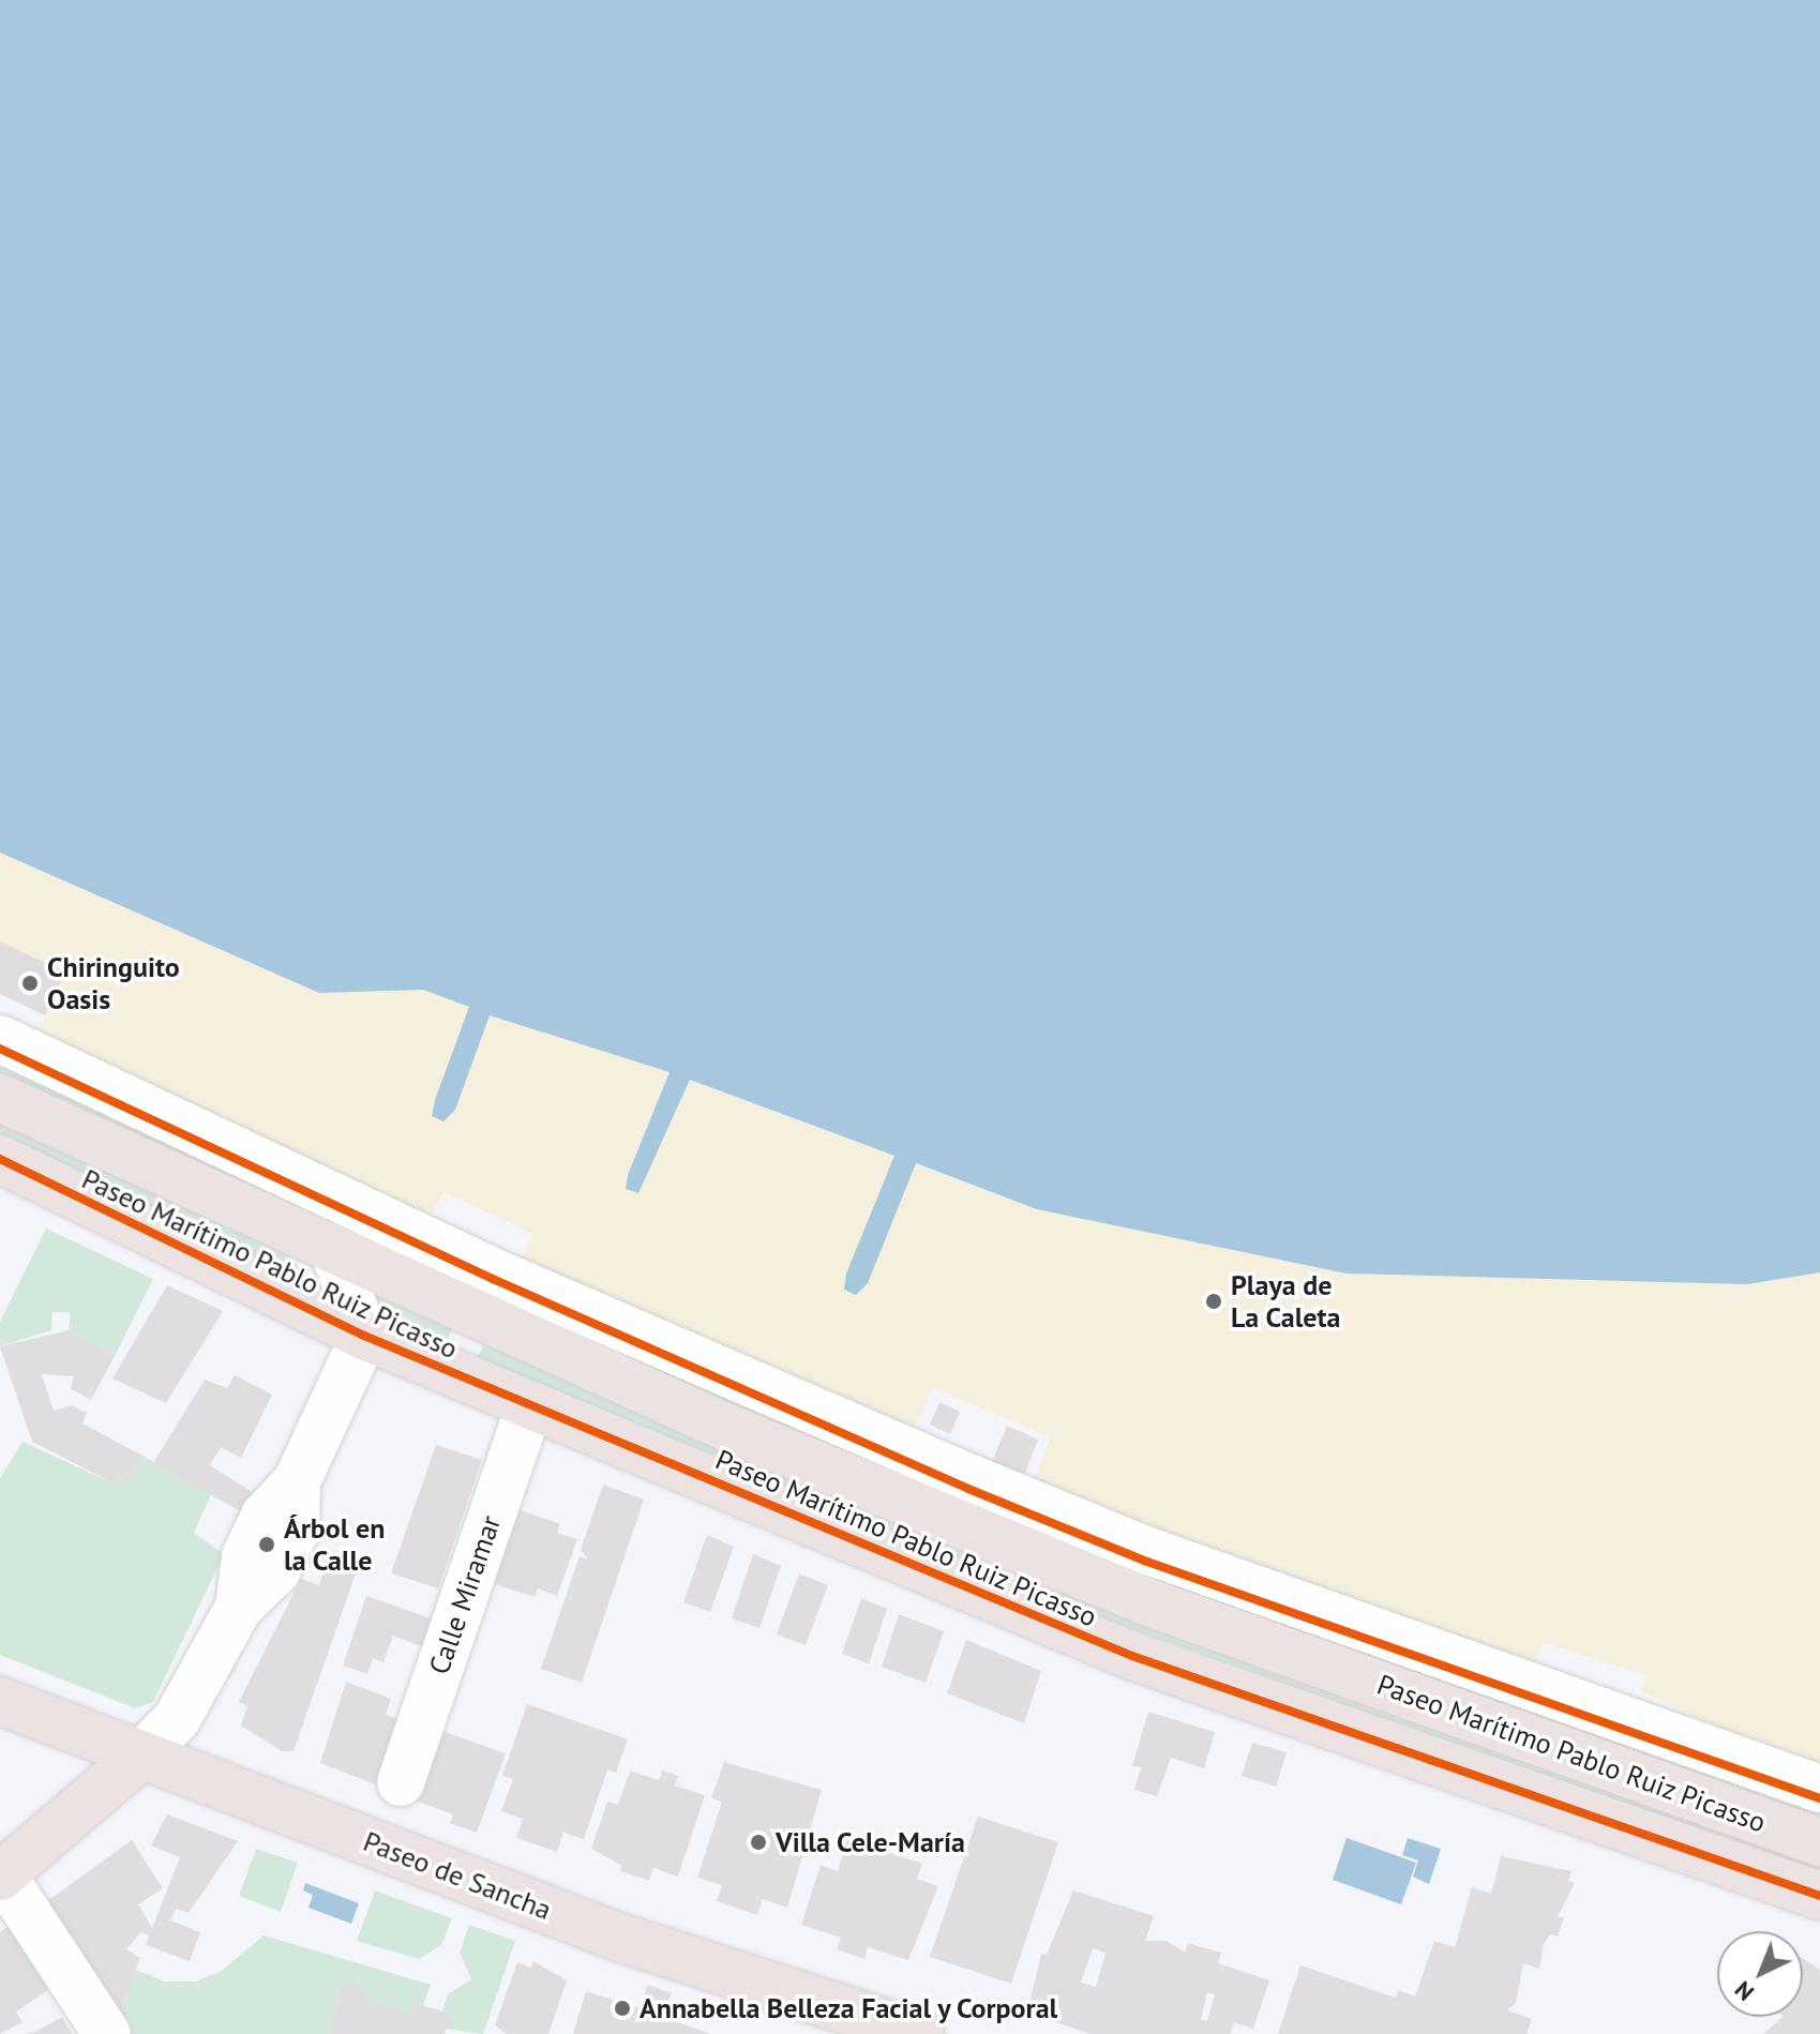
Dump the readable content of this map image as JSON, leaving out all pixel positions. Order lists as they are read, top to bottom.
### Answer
{
  "streets": {
    "main road": ["Paseo Marítimo Pablo Ruiz Picasso", "Paseo de Sancha"],
    "street": ["Calle Miramar"]
  },
  "crossings": [
    ["Paseo Marítimo Pablo Ruiz Picasso", "Calle Miramar"]
  ],
  "places": [
    "Chiringuito Oasis",
    "Playa de La Caleta",
    "Árbol en la Calle",
    "Villa Cele-María",
    "Annabella Belleza Facial y Corporal"
  ],
  "north": "bottom left"
}
